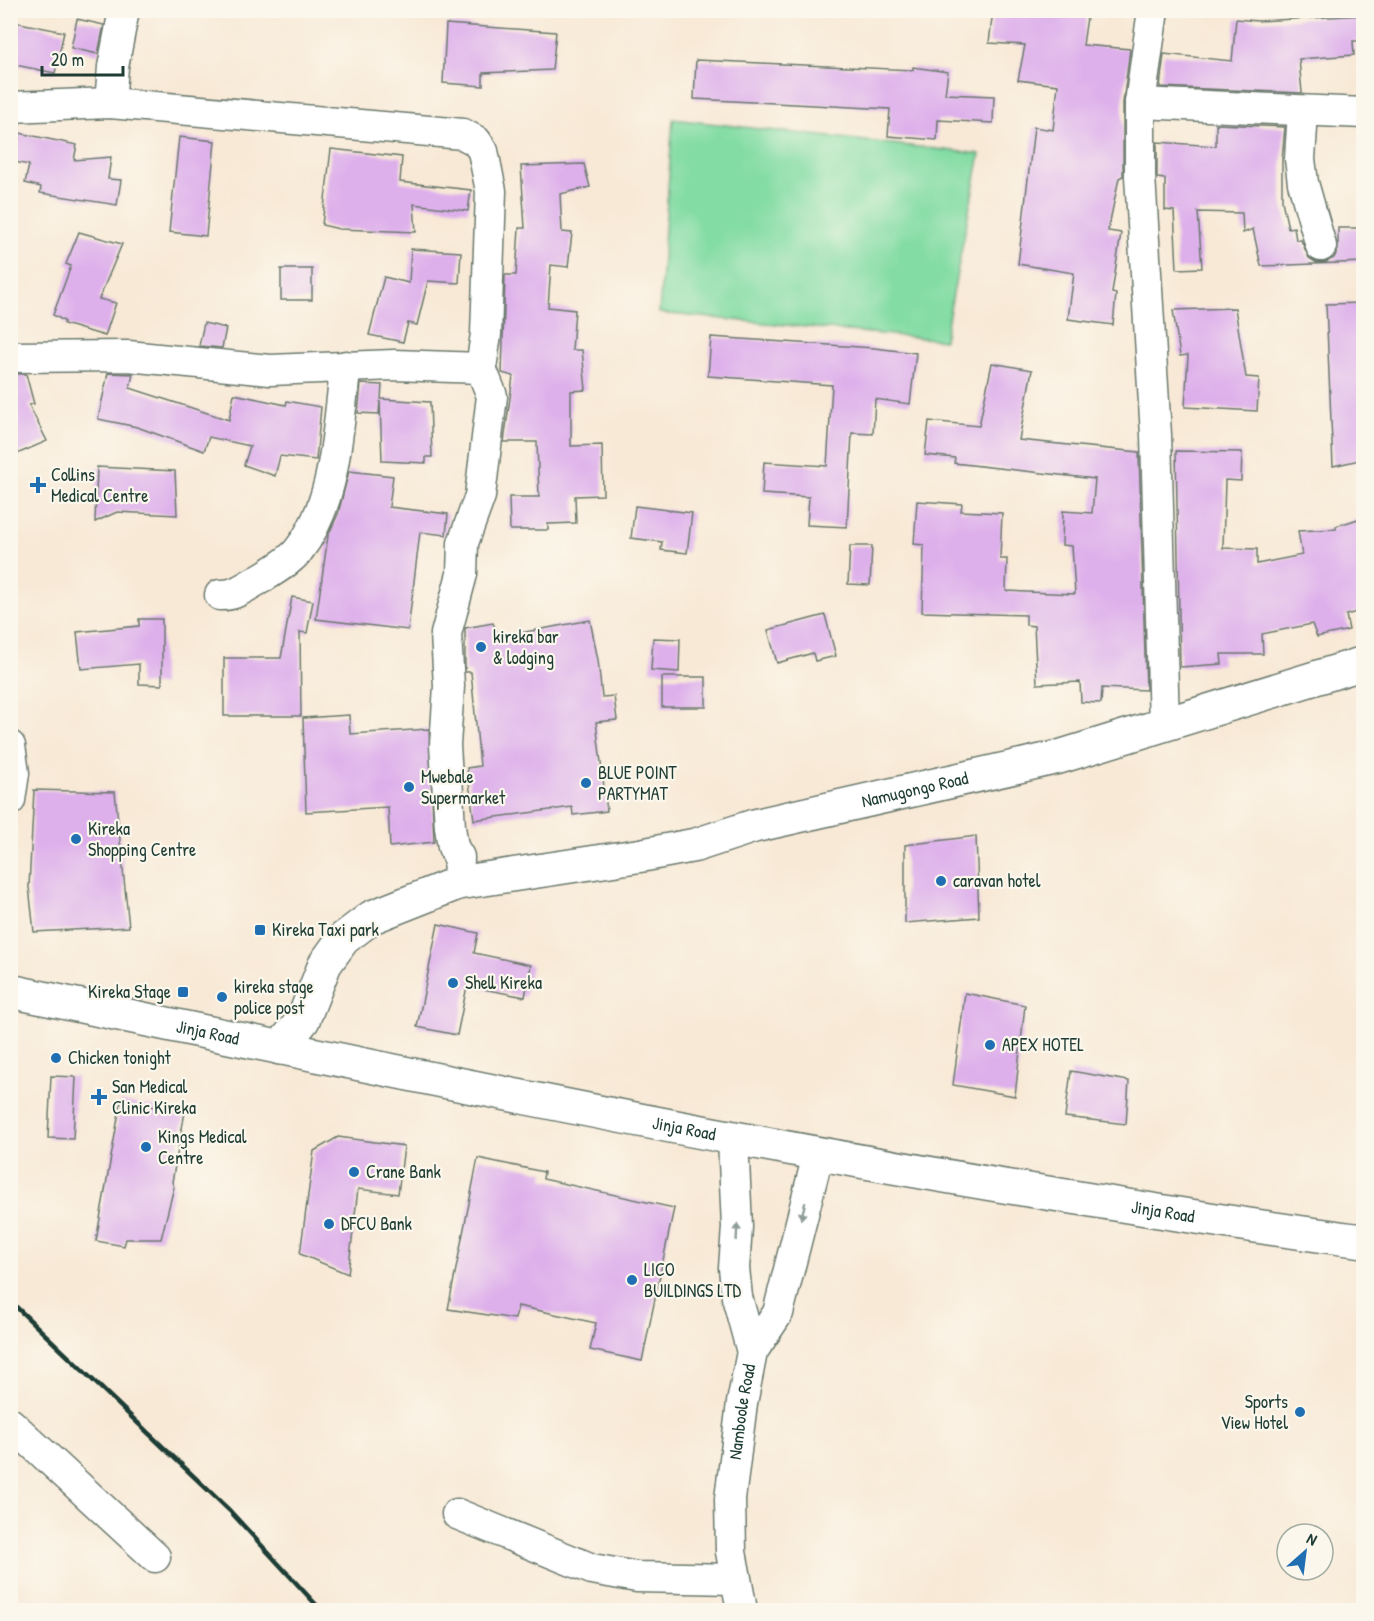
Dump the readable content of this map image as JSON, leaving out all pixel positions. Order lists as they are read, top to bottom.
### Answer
{
  "streets": {
    "main road": ["Namugongo Road", "Jinja Road"],
    "street": ["Namboole Road"]
  },
  "crossings": [
    ["Namugongo Road", "Jinja Road"],
    ["Jinja Road", "Namboole Road"]
  ],
  "places": {
    "health": ["Collins Medical Centre", "San Medical Clinic Kireka"],
    "other": [
      "kireka bar & lodging",
      "BLUE POINT PARTYMAT",
      "Mwebale Supermarket",
      "Kireka Shopping Centre",
      "caravan hotel",
      "Shell Kireka",
      "kireka stage police post",
      "APEX HOTEL",
      "Chicken tonight",
      "Kings Medical Centre",
      "Crane Bank",
      "DFCU Bank",
      "LICO BUILDINGS LTD",
      "Sports View Hotel"
    ],
    "transit": ["Kireka Taxi park", "Kireka Stage"]
  },
  "scale_bar": "20 m",
  "north": "top right"
}
